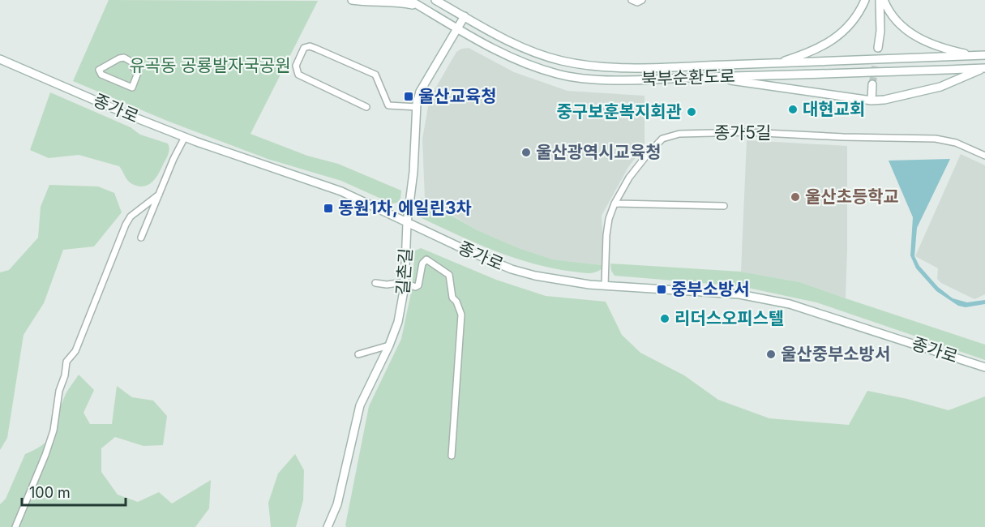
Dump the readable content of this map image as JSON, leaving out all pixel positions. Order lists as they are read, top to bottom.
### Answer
{
  "streets": {
    "main road": ["북부순환도로", "종가로", "길촌길"],
    "street": ["종가5길"]
  },
  "crossings": [
    ["북부순환도로", "길촌길"],
    ["종가로", "종가5길"],
    ["종가로", "길촌길"]
  ],
  "parks": ["유곡동 공룡발자국공원"],
  "places": {
    "transit": ["울산교육청", "동원1차,에일린3차", "중부소방서"],
    "other": [
      "대현교회",
      "중구보훈복지회관",
      "울산광역시교육청",
      "울산초등학교",
      "리더스오피스텔",
      "울산중부소방서"
    ]
  },
  "scale_bar": "100 m"
}
